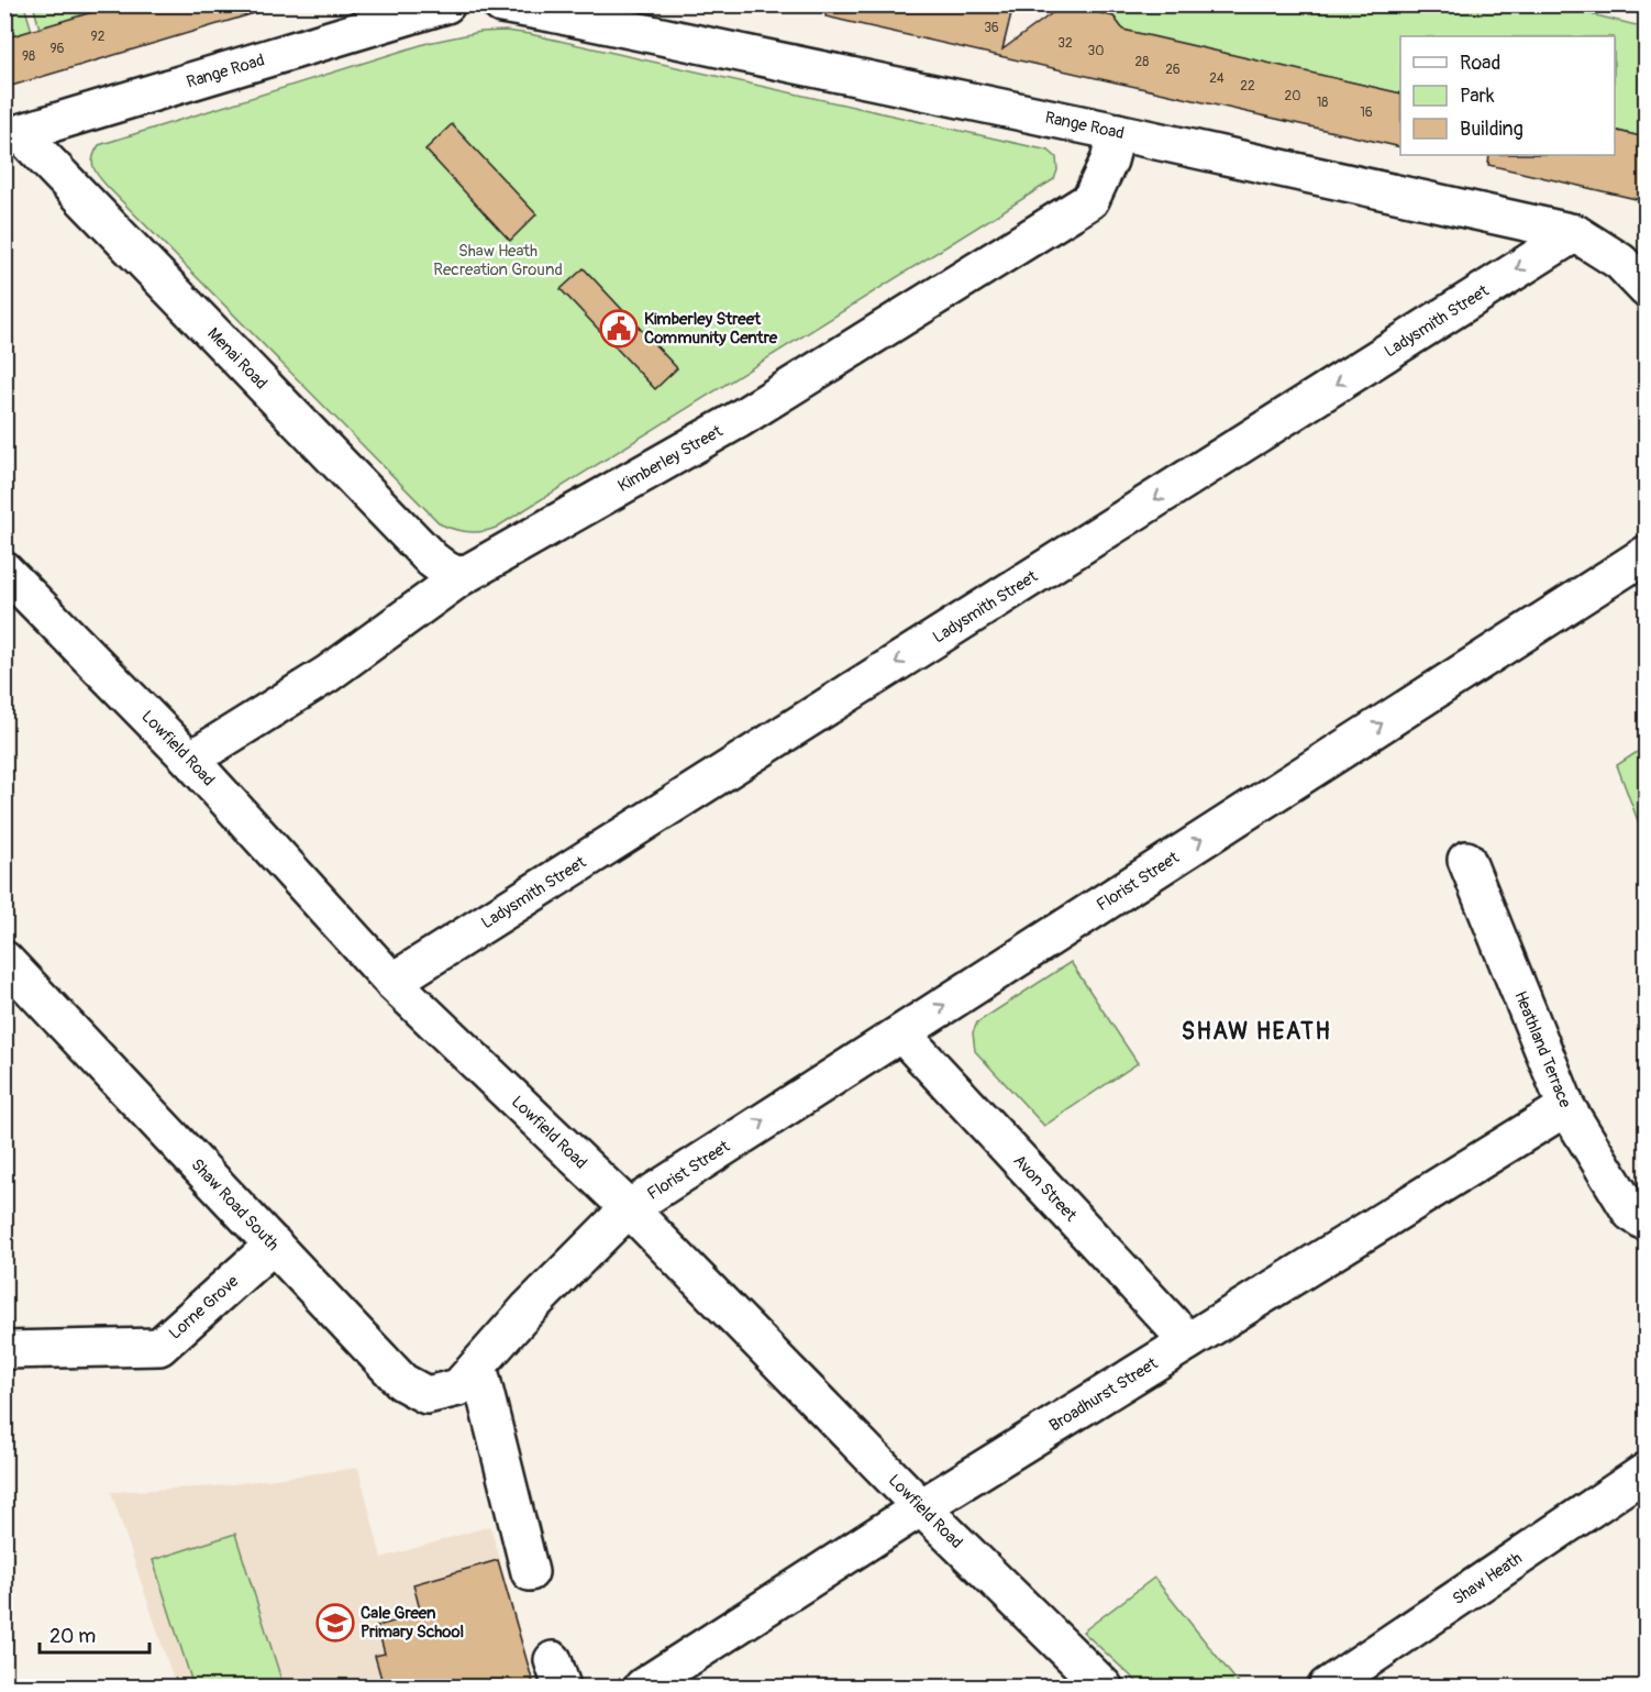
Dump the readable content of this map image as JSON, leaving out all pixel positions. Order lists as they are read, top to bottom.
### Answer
{
  "streets": {
    "street": [
      "Range Road",
      "Ladysmith Street",
      "Menai Road",
      "Kimberley Street",
      "Lowfield Road",
      "Florist Street",
      "Heathland Terrace",
      "Avon Street",
      "Shaw Road South",
      "Lorne Grove",
      "Broadhurst Street",
      "Shaw Heath"
    ]
  },
  "crossings": [
    ["Range Road", "Ladysmith Street"],
    ["Range Road", "Menai Road"],
    ["Range Road", "Kimberley Street"],
    ["Ladysmith Street", "Lowfield Road"],
    ["Menai Road", "Kimberley Street"],
    ["Kimberley Street", "Lowfield Road"],
    ["Lowfield Road", "Florist Street"],
    ["Lowfield Road", "Shaw Road South"],
    ["Lowfield Road", "Broadhurst Street"],
    ["Florist Street", "Avon Street"],
    ["Florist Street", "Shaw Road South"],
    ["Heathland Terrace", "Broadhurst Street"],
    ["Avon Street", "Broadhurst Street"],
    ["Shaw Road South", "Lorne Grove"]
  ],
  "one_way": ["Ladysmith Street", "Florist Street"],
  "districts": ["SHAW HEATH"],
  "parks": ["Shaw Heath Recreation Ground"],
  "places": {
    "public building": ["Kimberley Street Community Centre"],
    "school or university": ["Cale Green Primary School"]
  },
  "house_numbers": [
    "36",
    "92",
    "32",
    "96",
    "30",
    "98",
    "28",
    "26",
    "24",
    "22",
    "20",
    "18",
    "16"
  ],
  "legend": ["Road", "Park", "Building"],
  "scale_bar": "20 m"
}
